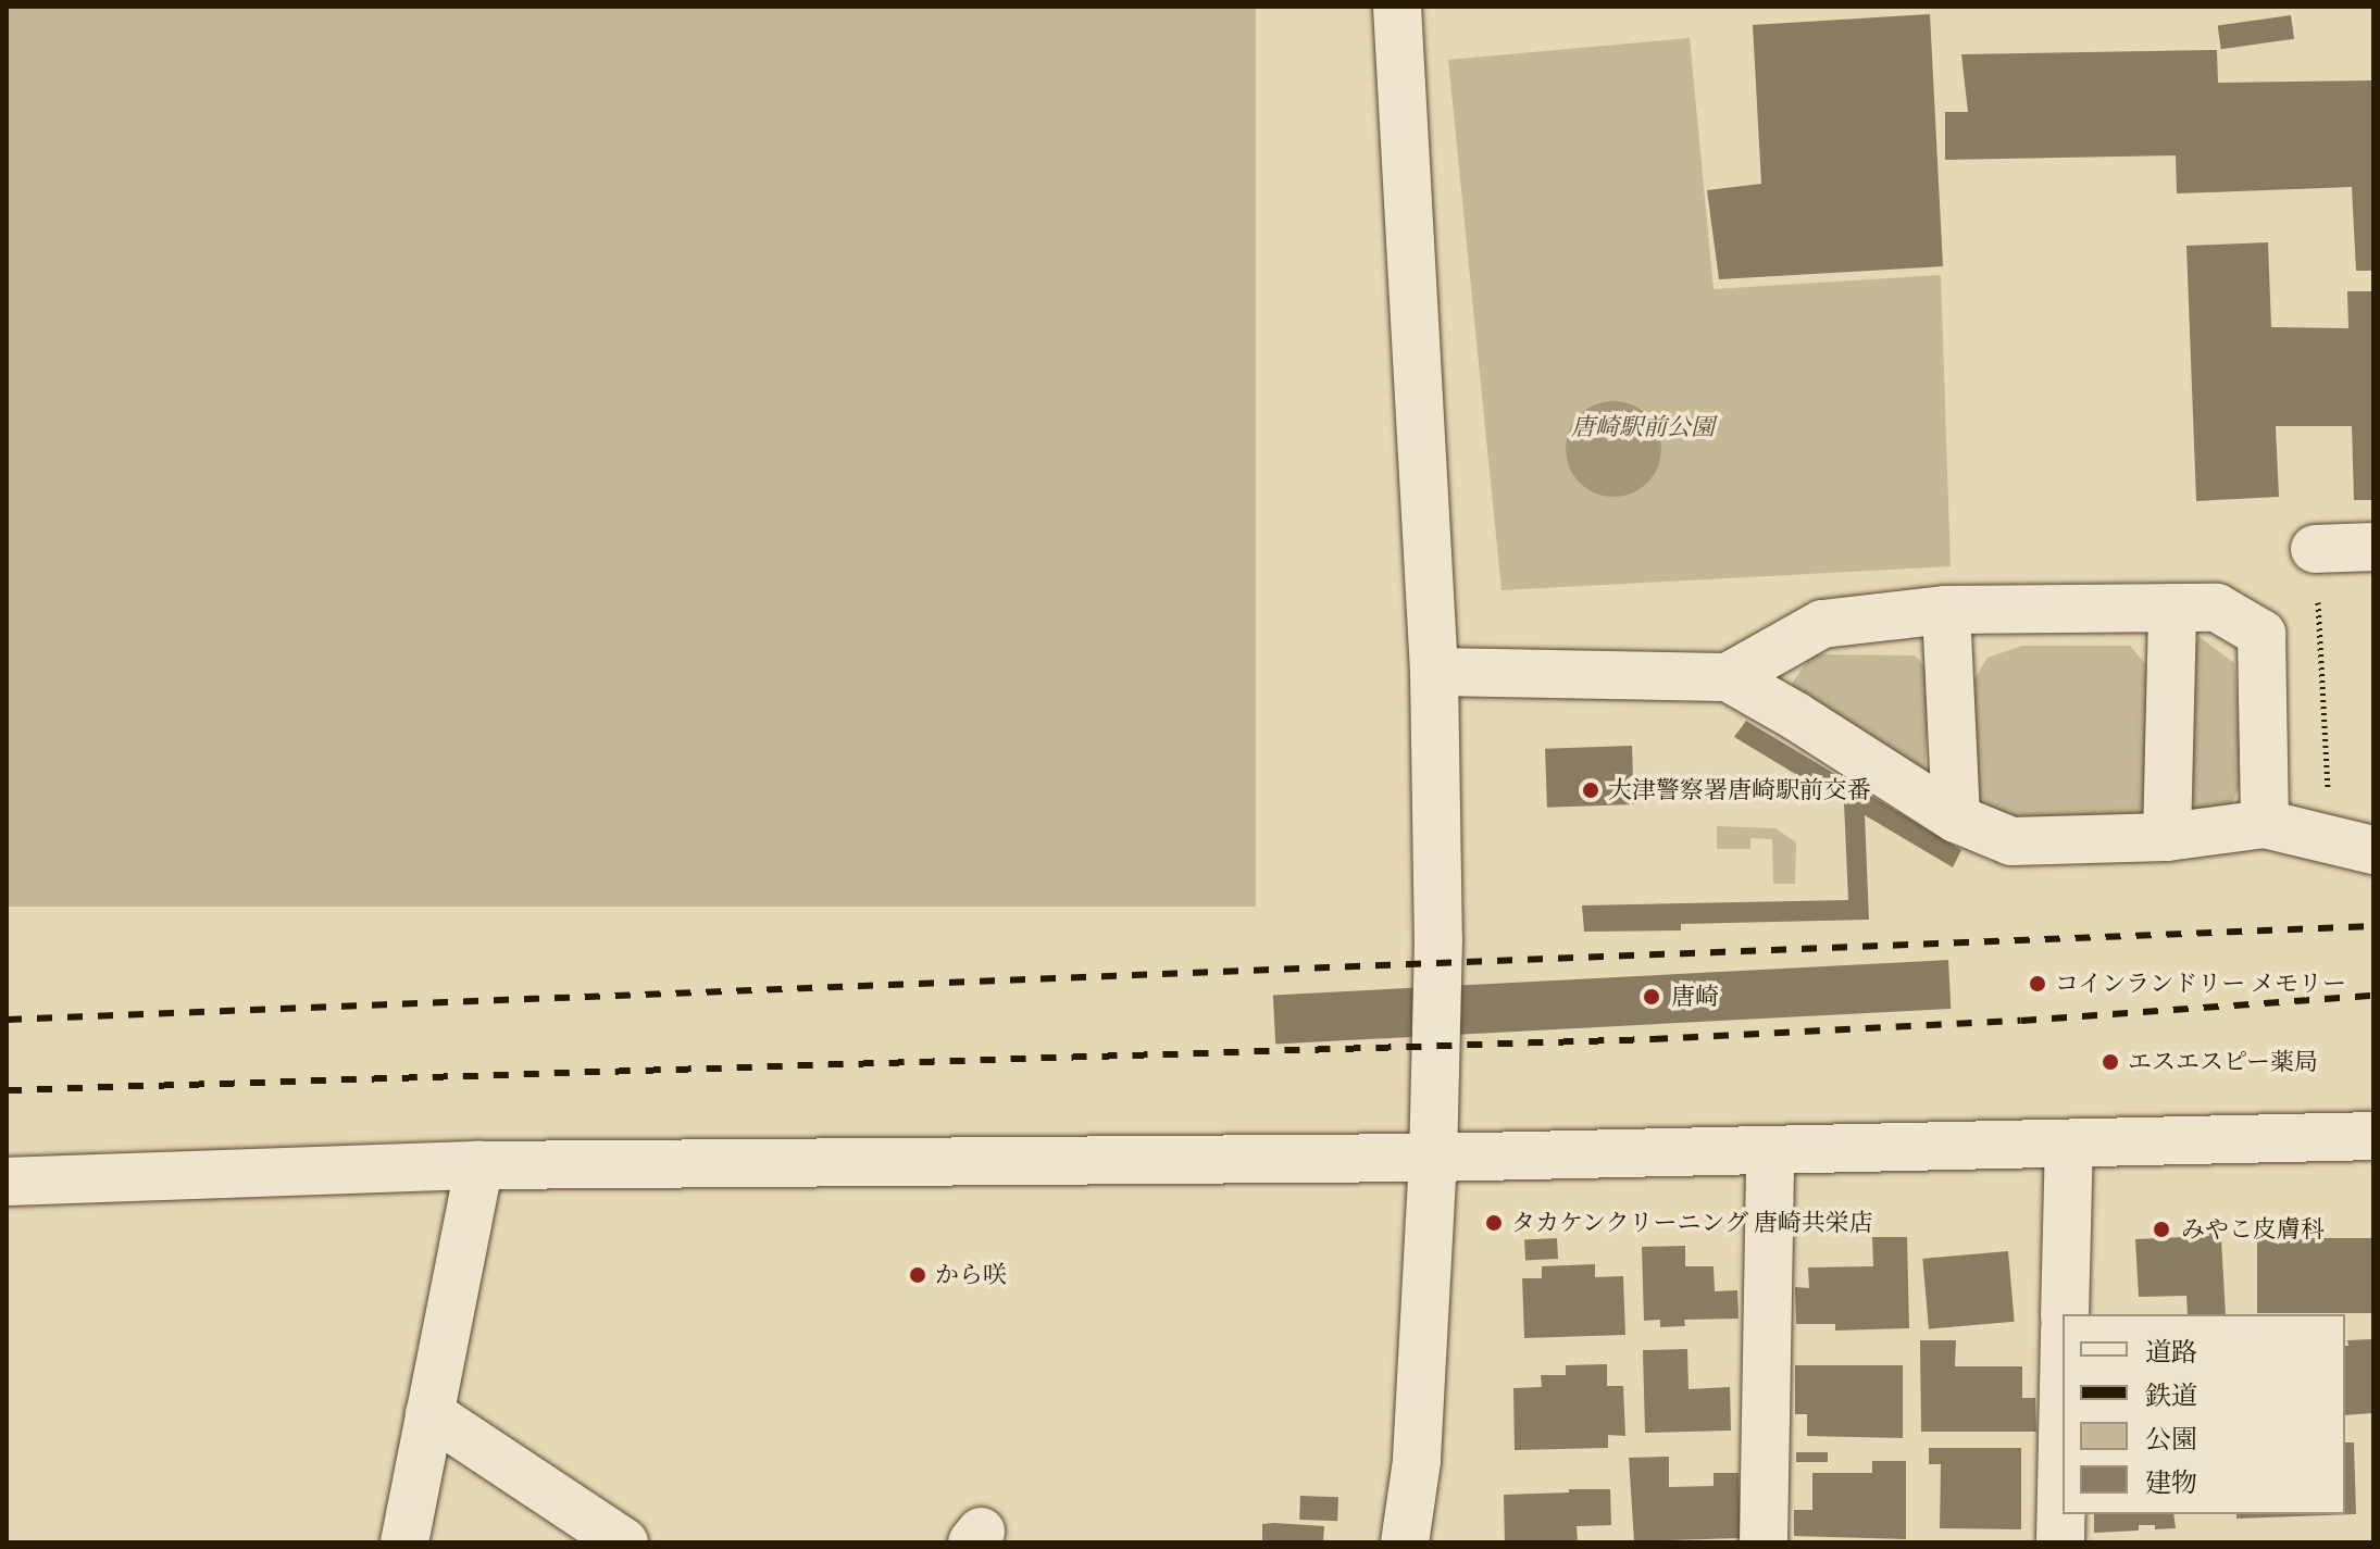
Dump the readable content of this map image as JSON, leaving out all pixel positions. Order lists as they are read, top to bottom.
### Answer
{
  "parks": ["唐崎駅前公園"],
  "places": [
    "大津警察署唐崎駅前交番",
    "コインランドリー メモリー",
    "唐崎",
    "エスエスピー薬局",
    "タカケンクリーニング 唐崎共栄店",
    "みやこ皮膚科",
    "から咲"
  ],
  "legend": [
    "道路",
    "鉄道",
    "公園",
    "建物"
  ]
}
